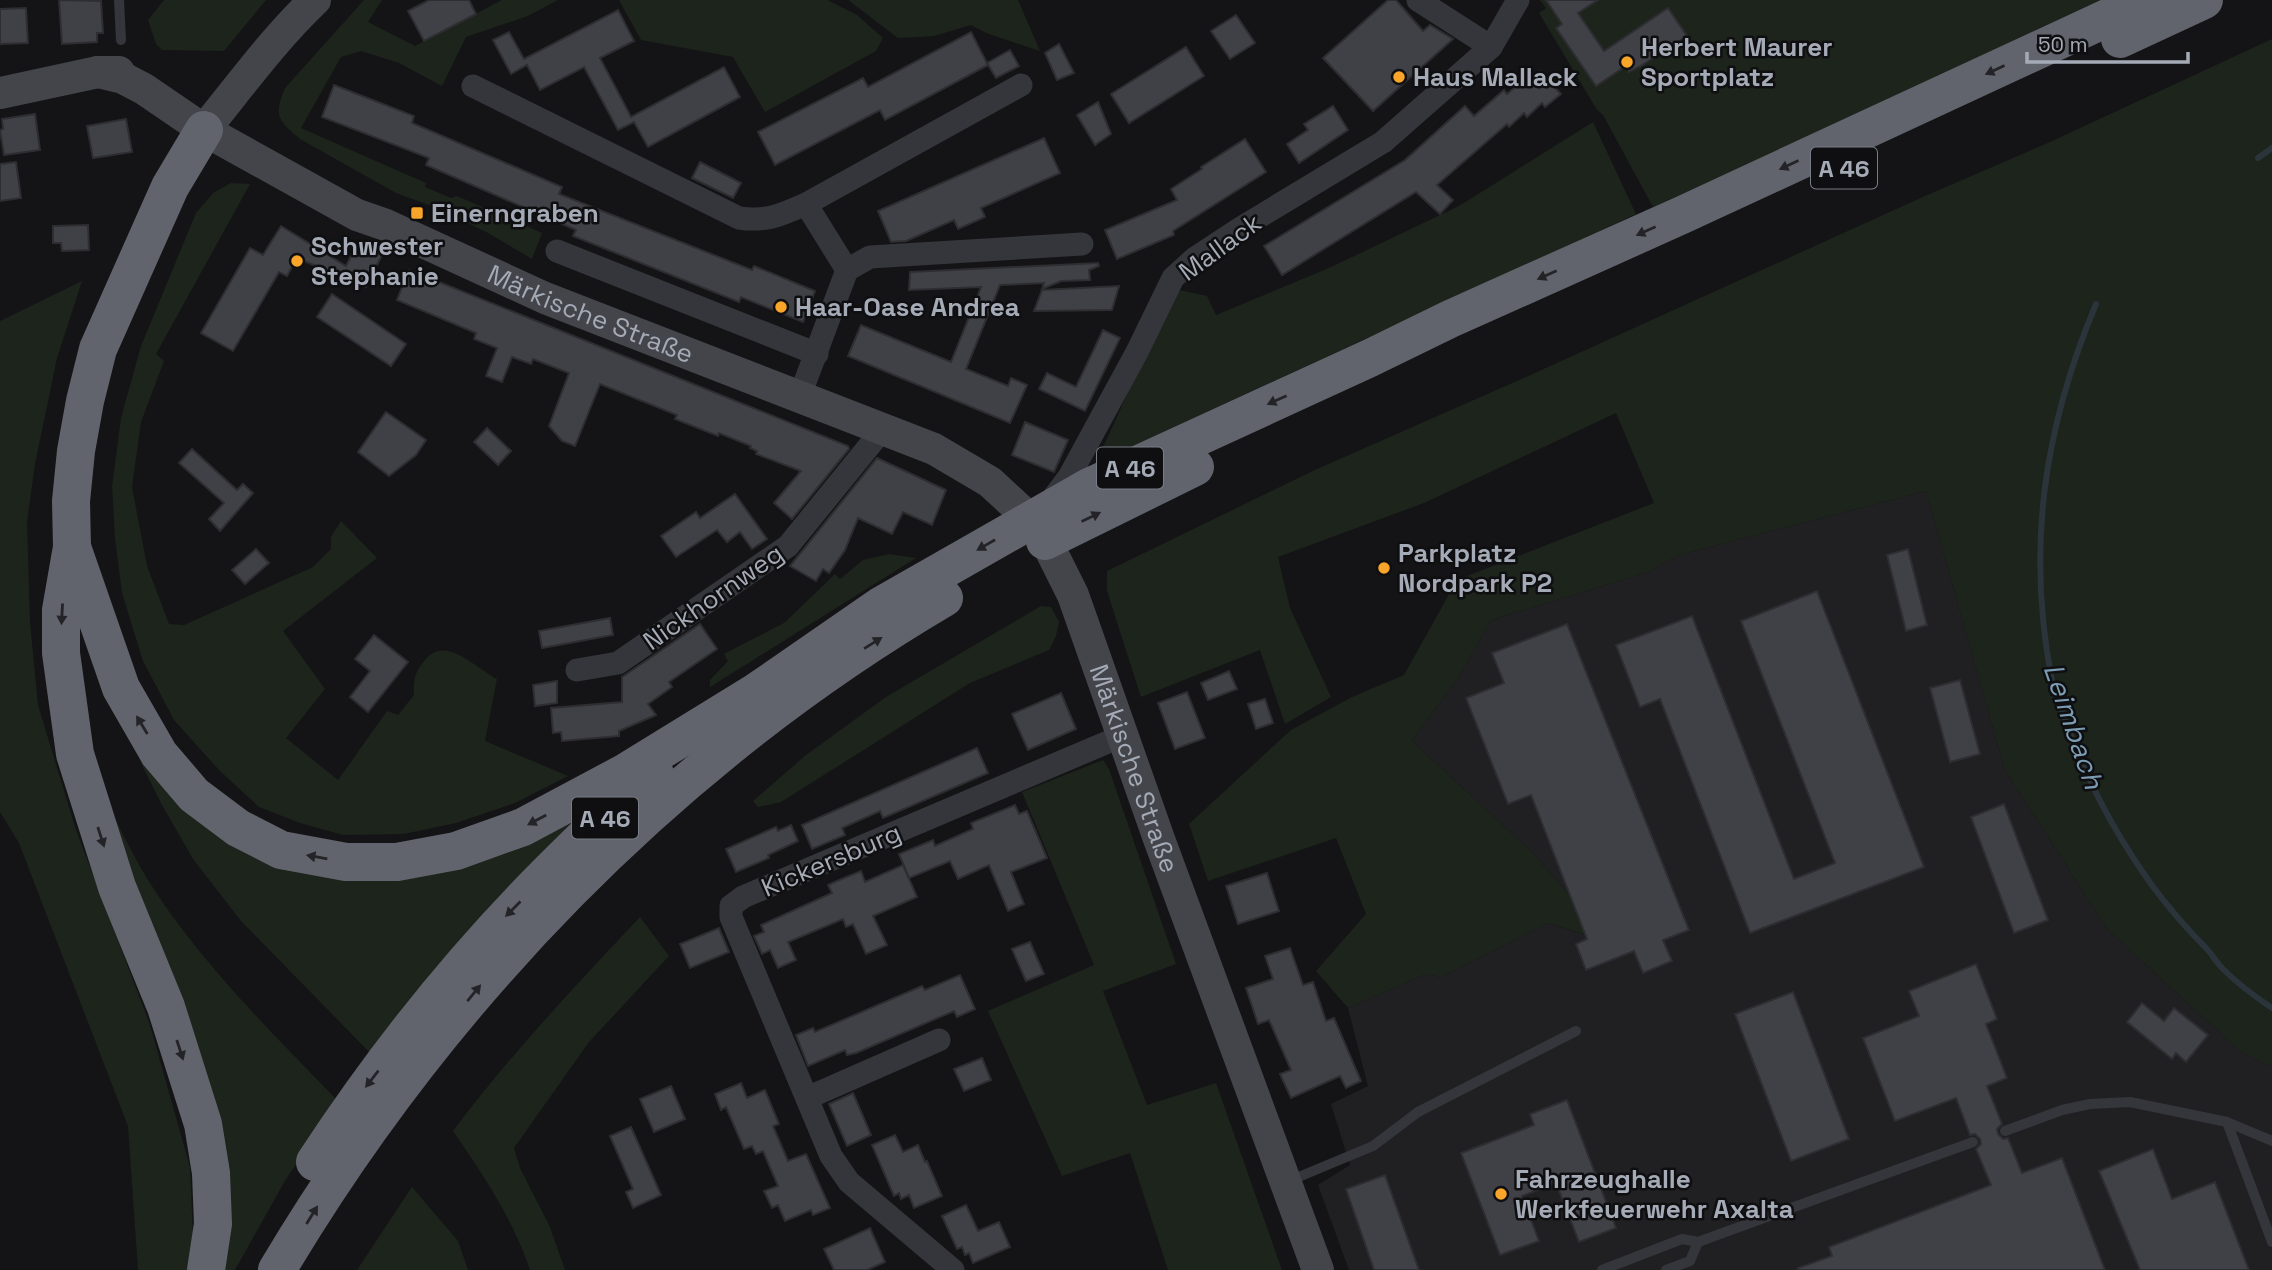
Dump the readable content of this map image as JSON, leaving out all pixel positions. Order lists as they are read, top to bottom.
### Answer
{
  "streets": {
    "highway": ["A 46"],
    "main road": ["Märkische Straße"],
    "street": ["Mallack", "Nickhornweg", "Kickersburg"]
  },
  "crossings": [
    ["Mallack", "Märkische Straße"],
    ["Märkische Straße", "Nickhornweg"],
    ["Märkische Straße", "Kickersburg"]
  ],
  "water": ["Leimbach"],
  "places": {
    "other": [
      "Herbert Maurer Sportplatz",
      "Haus Mallack",
      "Schwester Stephanie",
      "Haar-Oase Andrea",
      "Parkplatz Nordpark P2",
      "Fahrzeughalle Werkfeuerwehr Axalta"
    ],
    "transit": ["Einerngraben"]
  },
  "scale_bar": "50 m"
}
